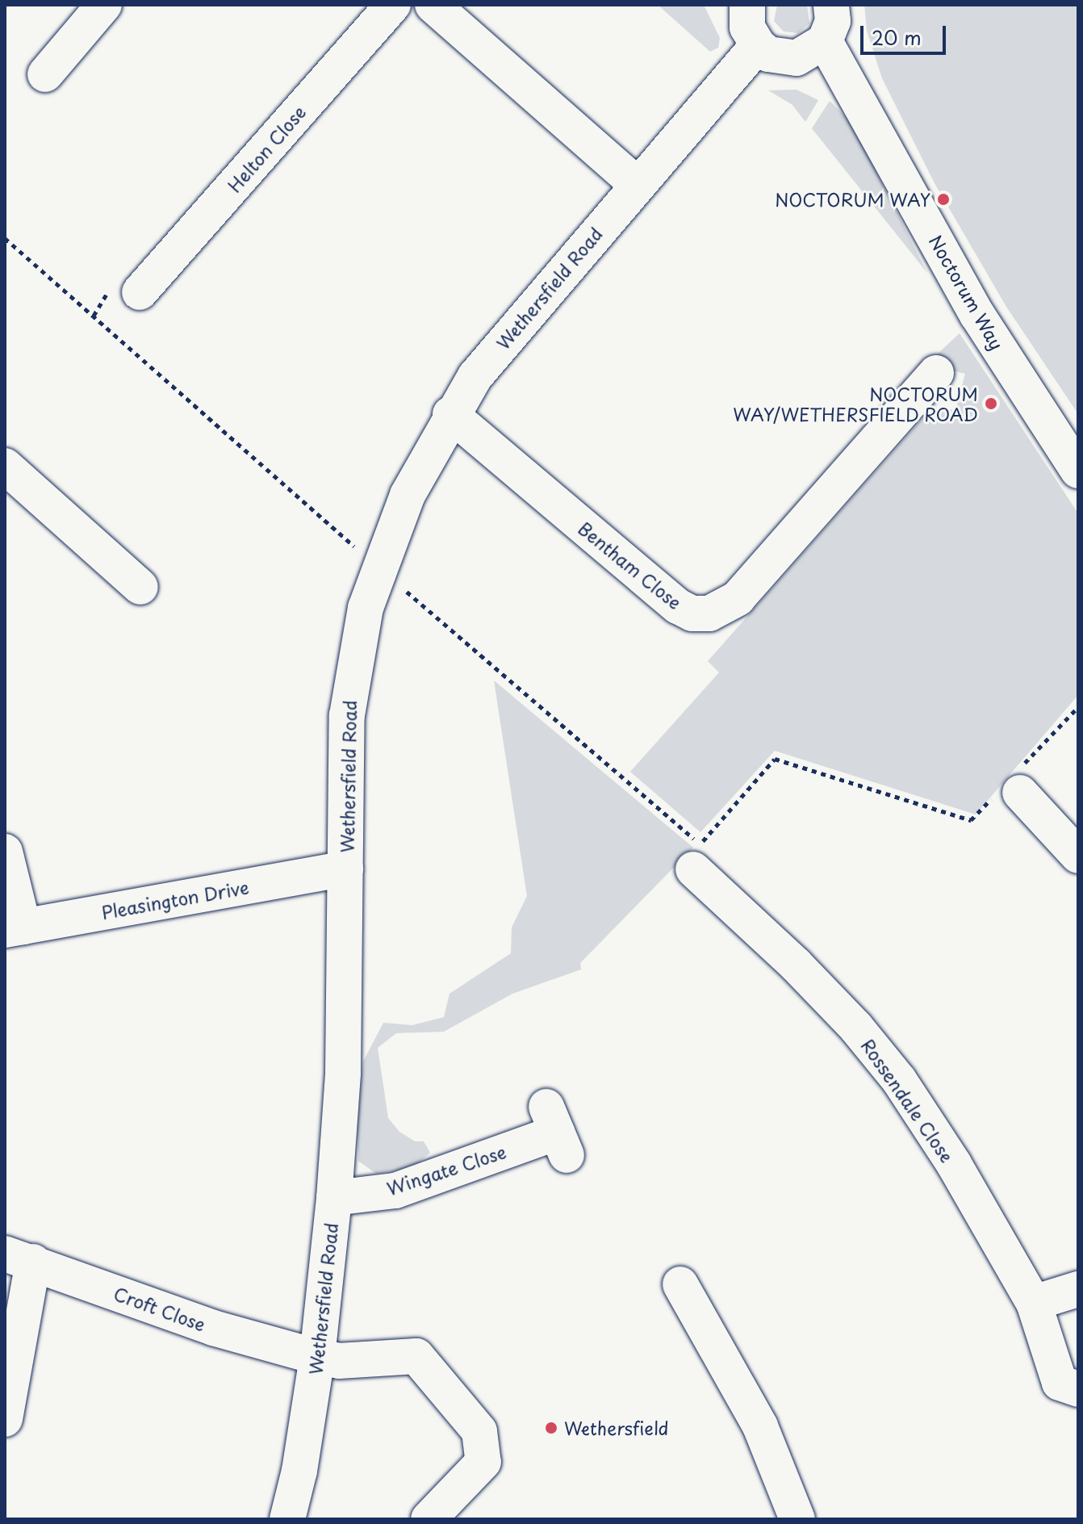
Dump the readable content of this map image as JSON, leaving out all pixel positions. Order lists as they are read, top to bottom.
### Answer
{
  "streets": {
    "street": [
      "Helton Close",
      "Wethersfield Road",
      "Noctorum Way",
      "Bentham Close",
      "Pleasington Drive",
      "Rossendale Close",
      "Wingate Close",
      "Croft Close"
    ]
  },
  "crossings": [
    ["Wethersfield Road", "Bentham Close"],
    ["Wethersfield Road", "Pleasington Drive"],
    ["Wethersfield Road", "Wingate Close"],
    ["Wethersfield Road", "Croft Close"]
  ],
  "places": ["NOCTORUM WAY", "NOCTORUM WAY/WETHERSFIELD ROAD", "Wethersfield"],
  "scale_bar": "20 m"
}
